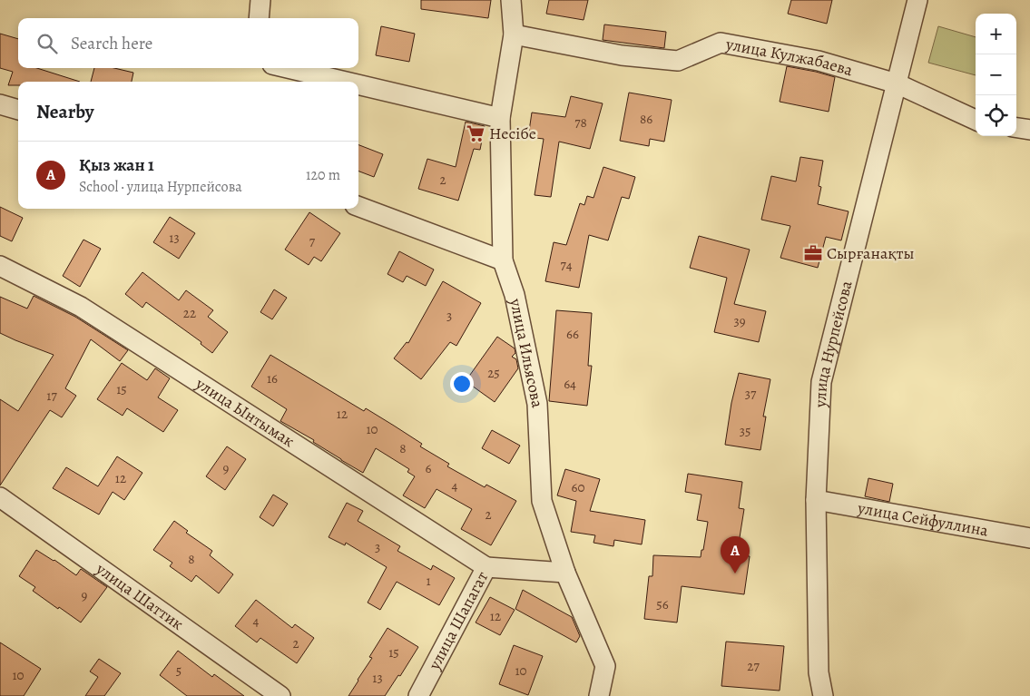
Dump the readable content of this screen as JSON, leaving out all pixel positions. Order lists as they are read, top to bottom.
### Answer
{
  "streets": {
    "street": [
      "улица Кулжабаева",
      "улица Нурпейсова",
      "улица Ильясова",
      "улица Ынтымак",
      "улица Сейфуллина",
      "улица Шаттик",
      "улица Шапагат"
    ]
  },
  "crossings": [
    ["улица Кулжабаева", "улица Нурпейсова"],
    ["улица Кулжабаева", "улица Ильясова"],
    ["улица Нурпейсова", "улица Сейфуллина"],
    ["улица Ильясова", "улица Шапагат"],
    ["улица Ынтымак", "улица Шапагат"]
  ],
  "places": {
    "supermarket": ["Несібе"],
    "office": ["Сырғанақты"]
  },
  "house_numbers": [
    "86",
    "78",
    "2",
    "13",
    "7",
    "74",
    "22",
    "3",
    "39",
    "66",
    "25",
    "16",
    "64",
    "15",
    "37",
    "17",
    "12",
    "10",
    "35",
    "8",
    "9",
    "6",
    "12",
    "4",
    "60",
    "2",
    "3",
    "8",
    "1",
    "9",
    "56",
    "12",
    "4",
    "2",
    "15",
    "27",
    "5",
    "10",
    "10",
    "13"
  ],
  "page": {
    "map_buttons": ["+", "−"],
    "search": "Search here",
    "heading": "Nearby",
    "list": [
      {
        "mark": "A",
        "name": "Қыз жан 1",
        "note": "School · улица Нурпейсова",
        "value": "120 m"
      }
    ],
    "pins": "A"
  }
}
